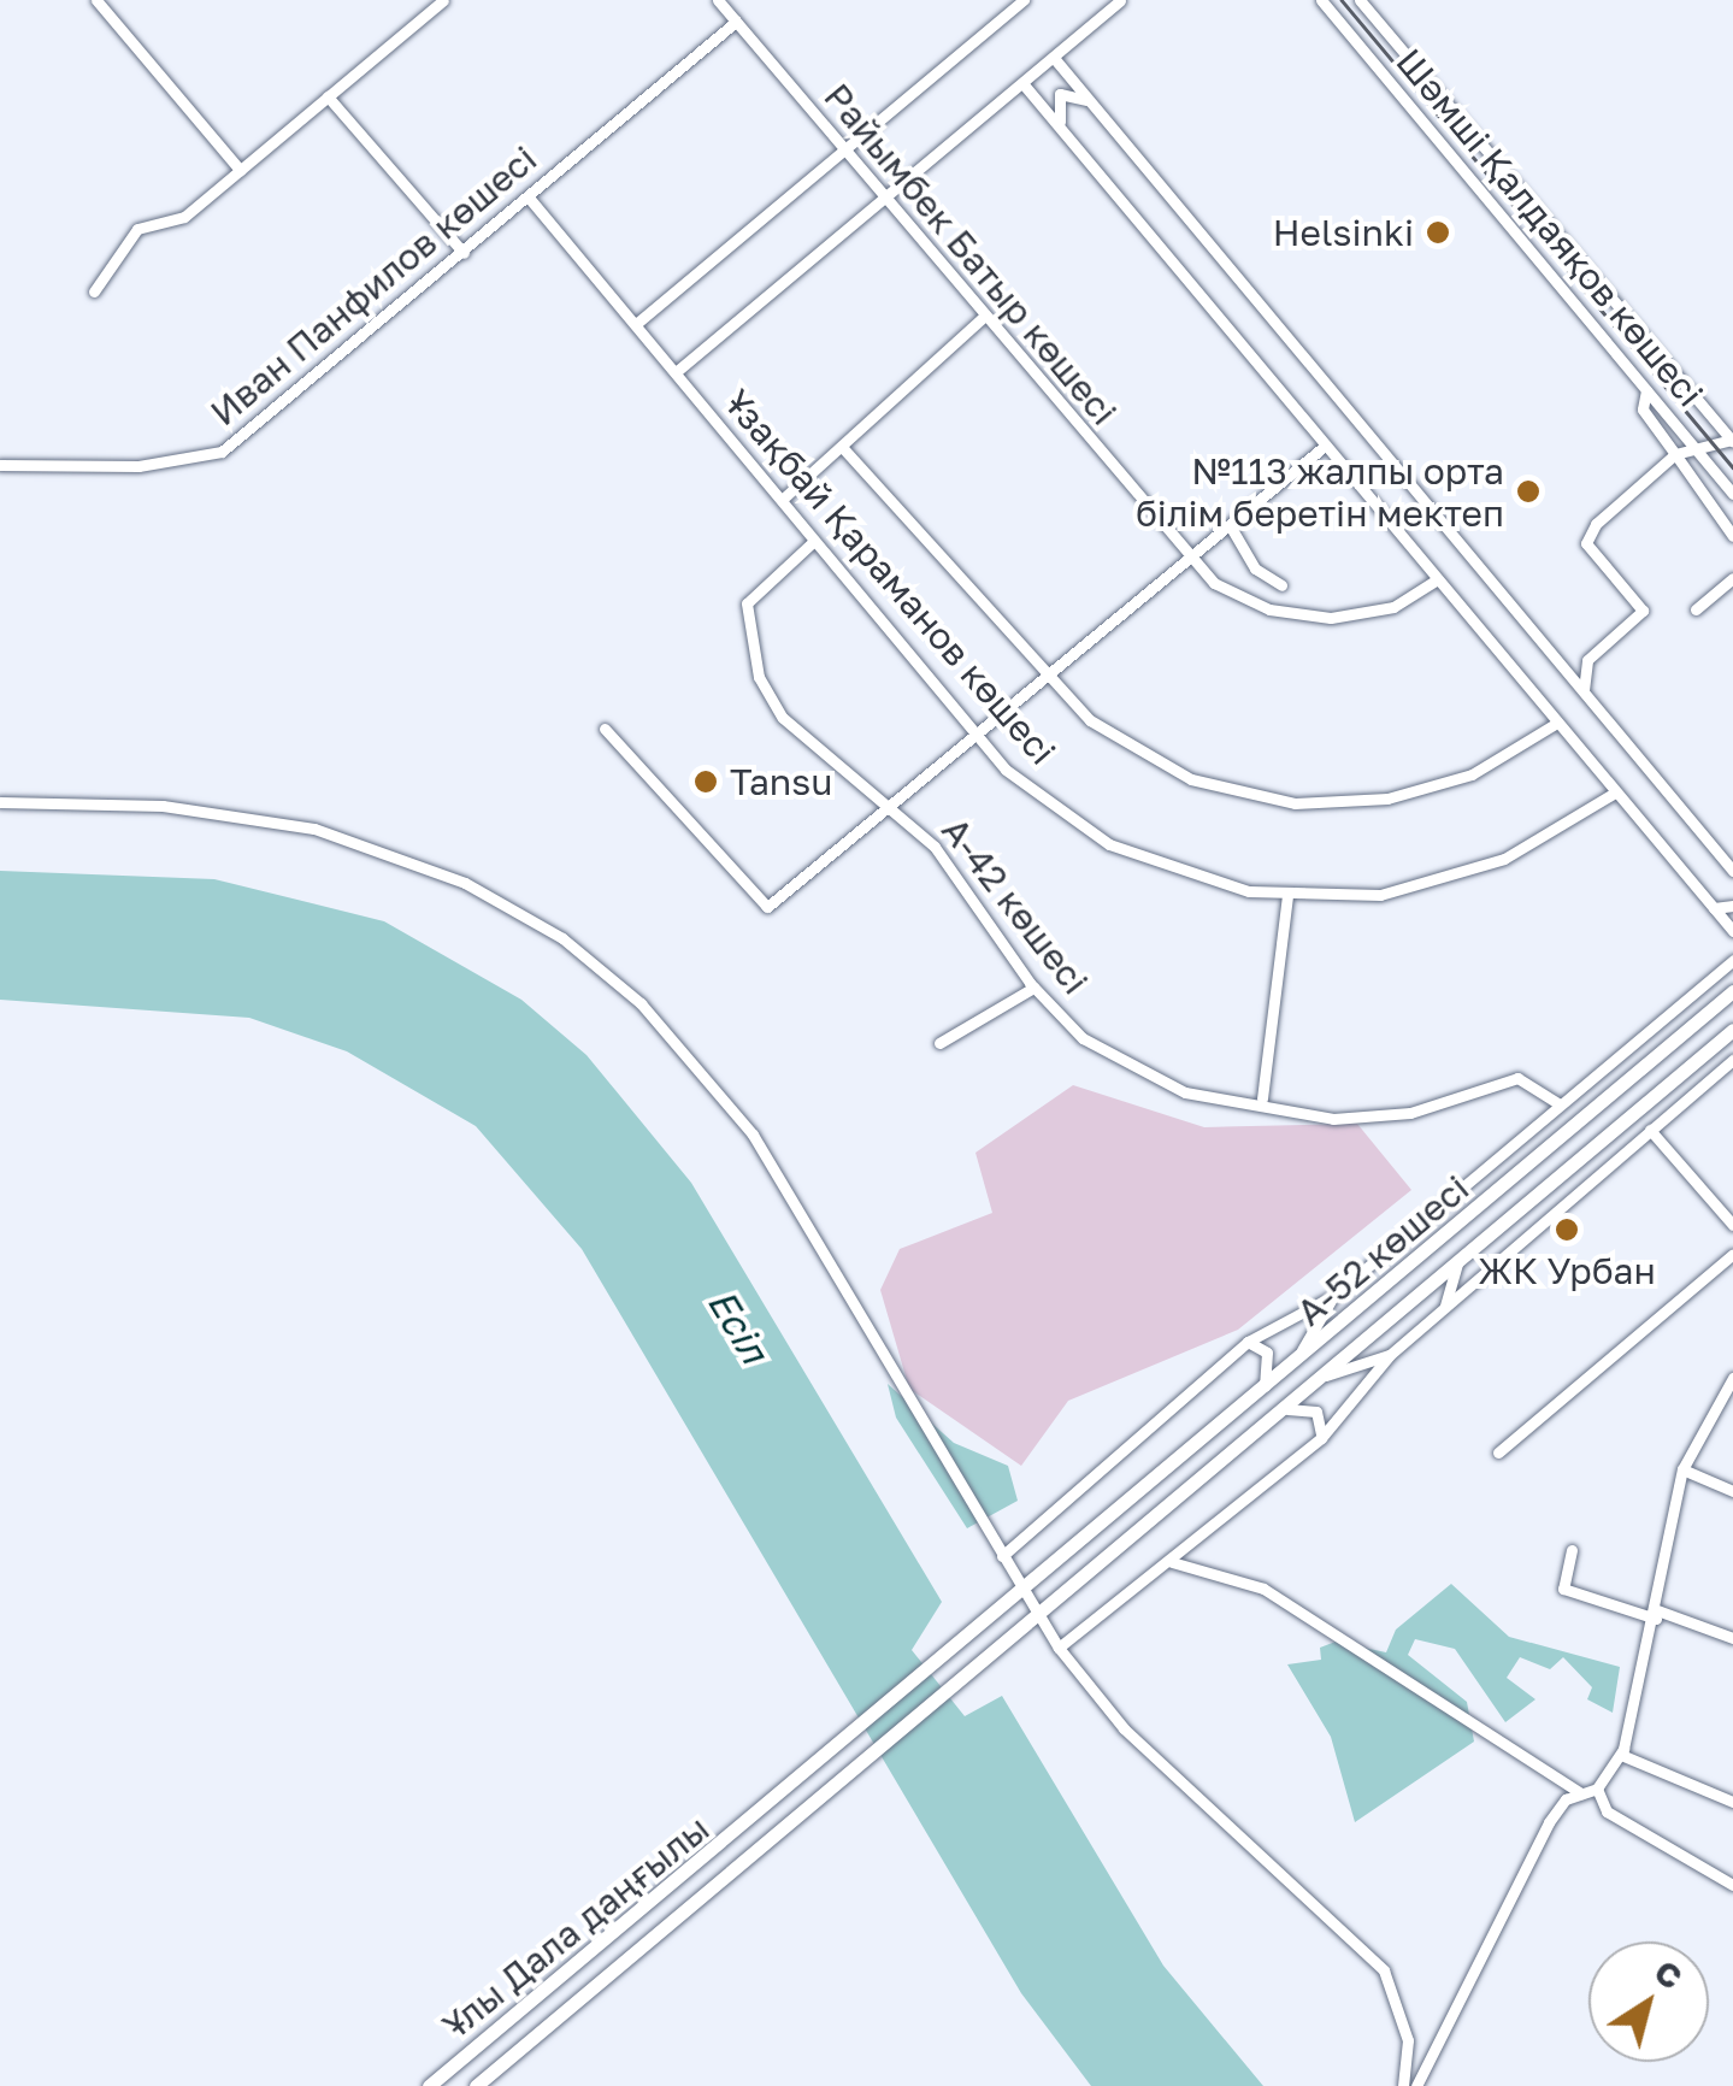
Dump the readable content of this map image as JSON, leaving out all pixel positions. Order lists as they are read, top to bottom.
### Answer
{
  "streets": {
    "main road": ["А-52 көшесі", "Ұлы Дала даңғылы"],
    "street": [
      "Шәмші Қалдаяқов көшесі",
      "Райымбек Батыр көшесі",
      "Иван Панфилов көшесі",
      "Ұзақбай Қараманов көшесі",
      "А-42 көшесі"
    ]
  },
  "crossings": [
    ["Райымбек Батыр көшесі", "Иван Панфилов көшесі"],
    ["Иван Панфилов көшесі", "Ұзақбай Қараманов көшесі"],
    ["Ұзақбай Қараманов көшесі", "А-42 көшесі"],
    ["А-52 көшесі", "Ұлы Дала даңғылы"]
  ],
  "water": ["Есіл"],
  "places": [
    "Helsinki",
    "№113 жалпы орта білім беретін мектеп",
    "Tansu",
    "ЖК Урбан"
  ],
  "north": "top right"
}
